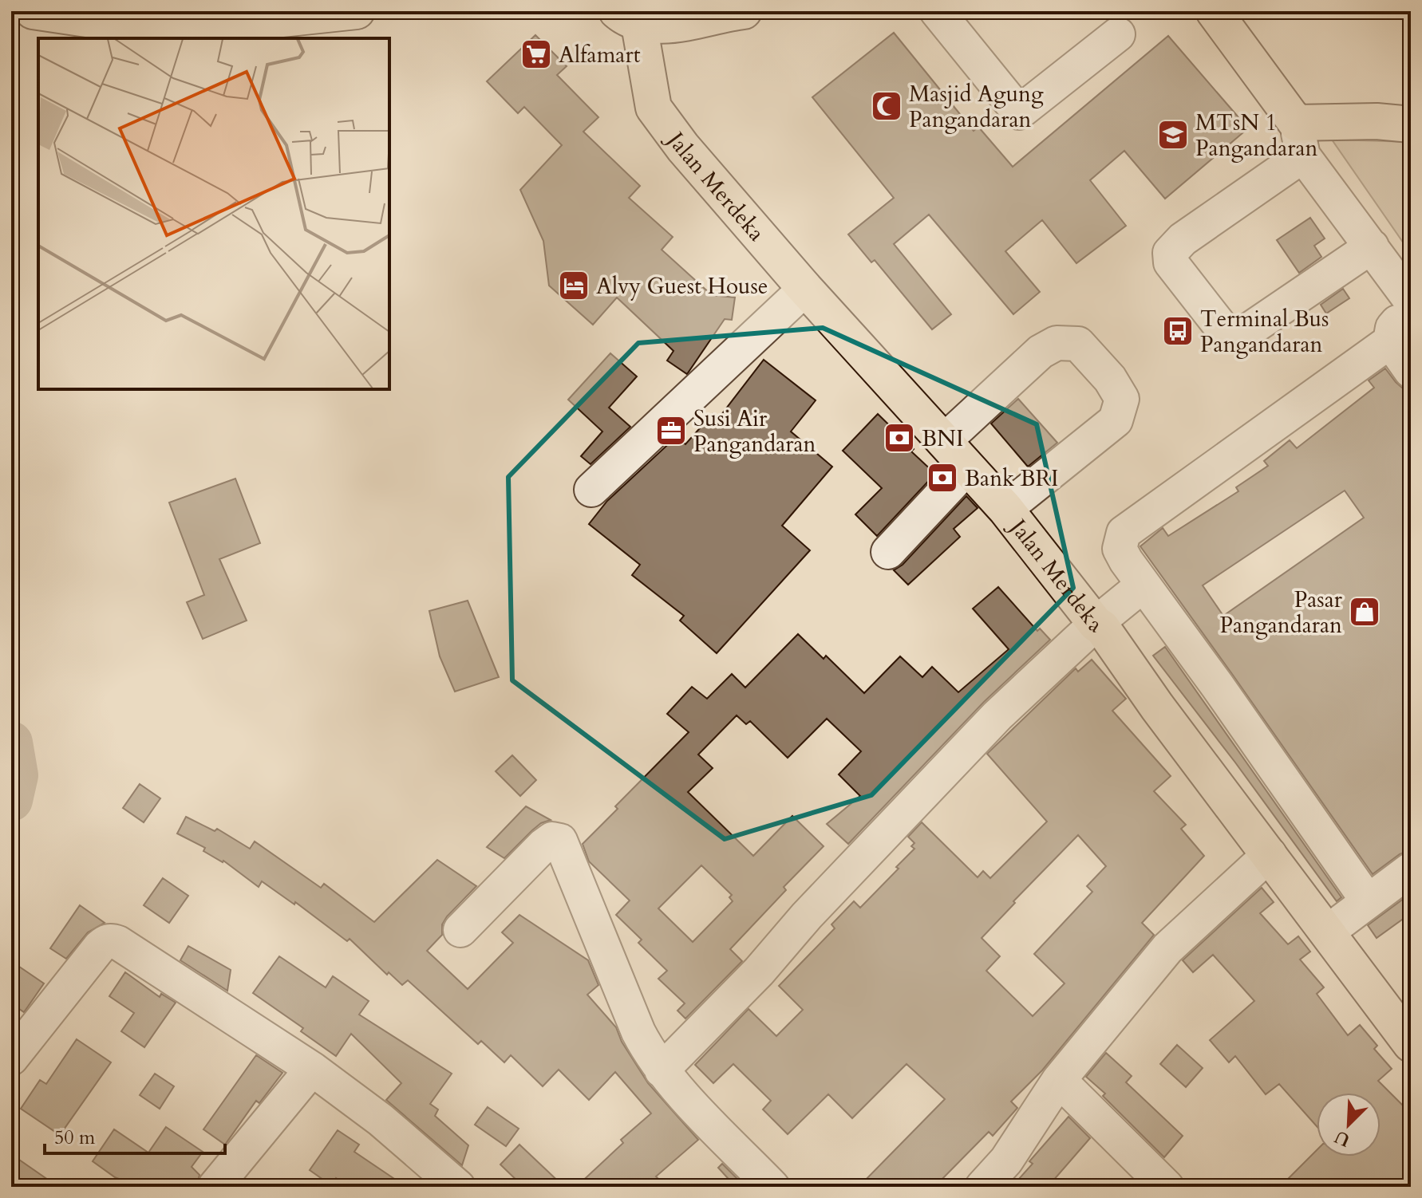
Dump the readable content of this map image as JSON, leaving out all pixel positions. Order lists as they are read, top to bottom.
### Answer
{
  "streets": {
    "highway": ["Jalan Merdeka"]
  },
  "places": {
    "supermarket": ["Alfamart"],
    "mosque": ["Masjid Agung Pangandaran"],
    "school or university": ["MTsN 1 Pangandaran"],
    "hotel": ["Alvy Guest House"],
    "bus stop": ["Terminal Bus Pangandaran"],
    "office": ["Susi Air Pangandaran"],
    "bank": ["BNI", "Bank BRI"],
    "shop": ["Pasar Pangandaran"]
  },
  "scale_bar": "50 m",
  "north": "bottom left"
}
